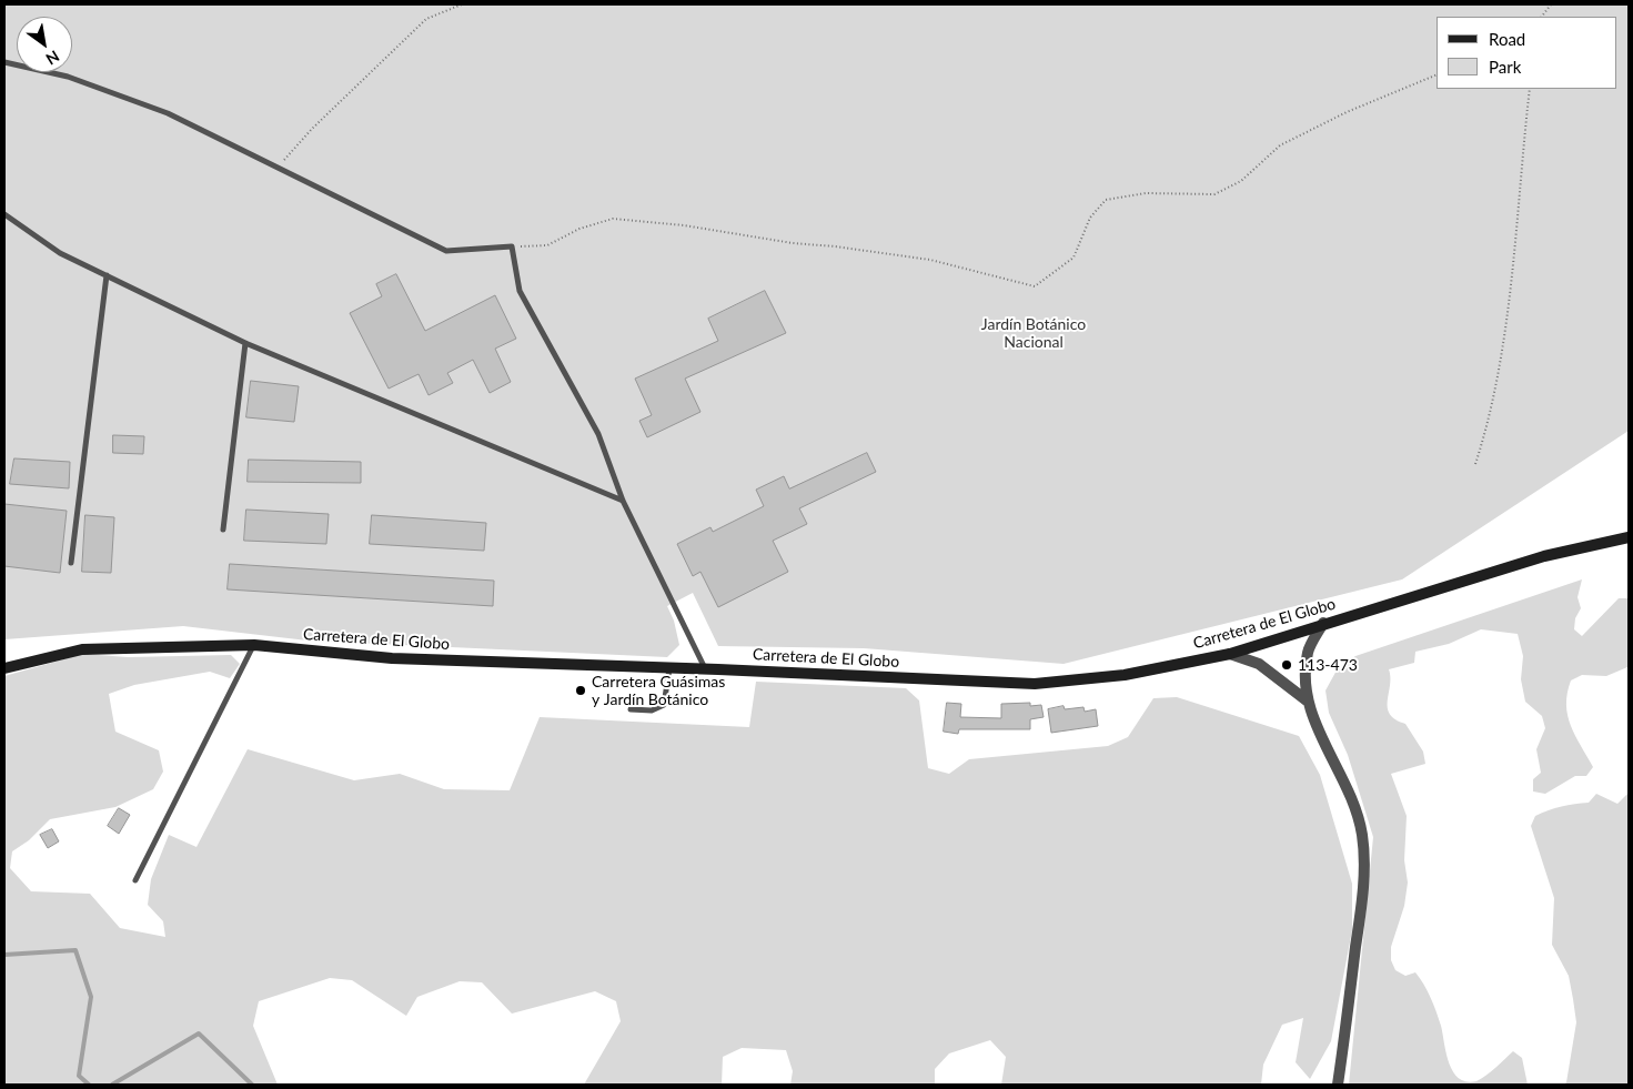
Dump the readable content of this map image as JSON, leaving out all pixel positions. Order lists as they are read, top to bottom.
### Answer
{
  "streets": {
    "main road": ["Carretera de El Globo"]
  },
  "parks": ["Jardín Botánico Nacional"],
  "places": ["113-473", "Carretera Guásimas y Jardín Botánico"],
  "legend": ["Road", "Park"],
  "north": "bottom right"
}
